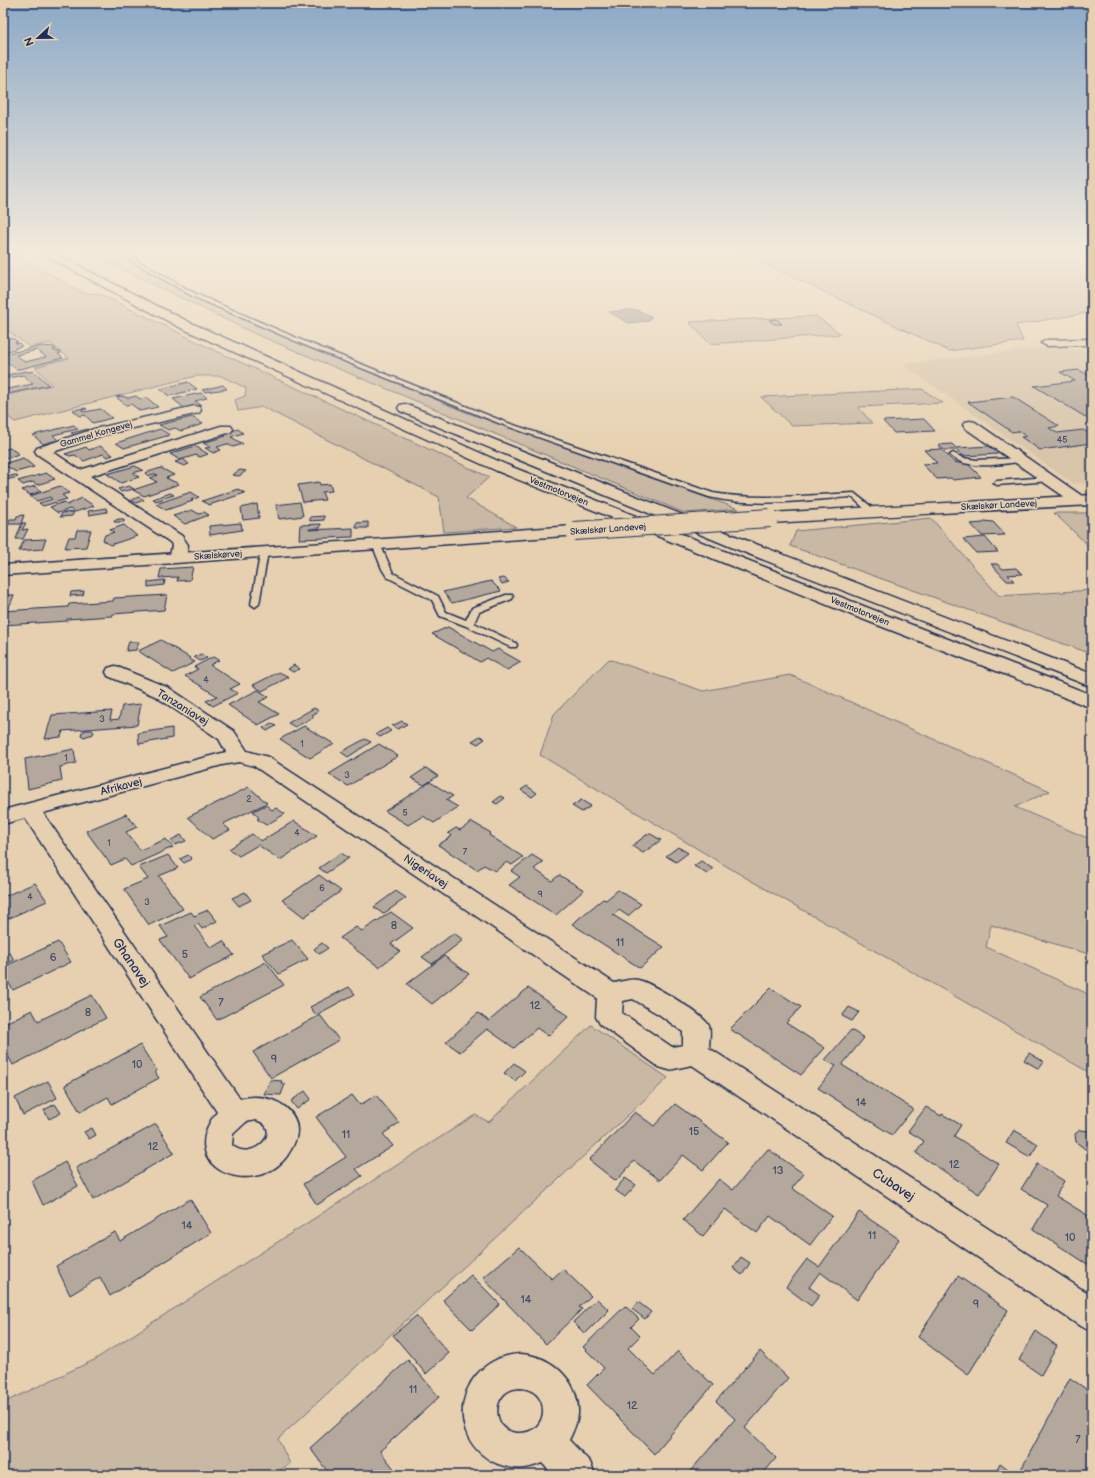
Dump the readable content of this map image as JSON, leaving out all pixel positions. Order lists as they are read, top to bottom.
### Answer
{
  "streets": {
    "main road": ["Vestmotorvejen", "Skælskør Landevej", "Skælskørvej"],
    "street": [
      "Gammel Kongevej",
      "Tanzaniavej",
      "Afrikavej",
      "Nigeriavej",
      "Ghanavej",
      "Cubavej"
    ]
  },
  "crossings": [
    ["Gammel Kongevej", "Skælskørvej"],
    ["Skælskør Landevej", "Skælskørvej"],
    ["Tanzaniavej", "Afrikavej"],
    ["Tanzaniavej", "Nigeriavej"],
    ["Afrikavej", "Nigeriavej"],
    ["Afrikavej", "Ghanavej"]
  ],
  "house_numbers": [
    "45",
    "4",
    "3",
    "1",
    "1",
    "3",
    "2",
    "5",
    "4",
    "1",
    "7",
    "6",
    "9",
    "4",
    "3",
    "8",
    "11",
    "5",
    "6",
    "7",
    "12",
    "8",
    "9",
    "10",
    "14",
    "15",
    "11",
    "12",
    "12",
    "13",
    "14",
    "11",
    "10",
    "14",
    "9",
    "11",
    "12",
    "7"
  ],
  "north": "left"
}
